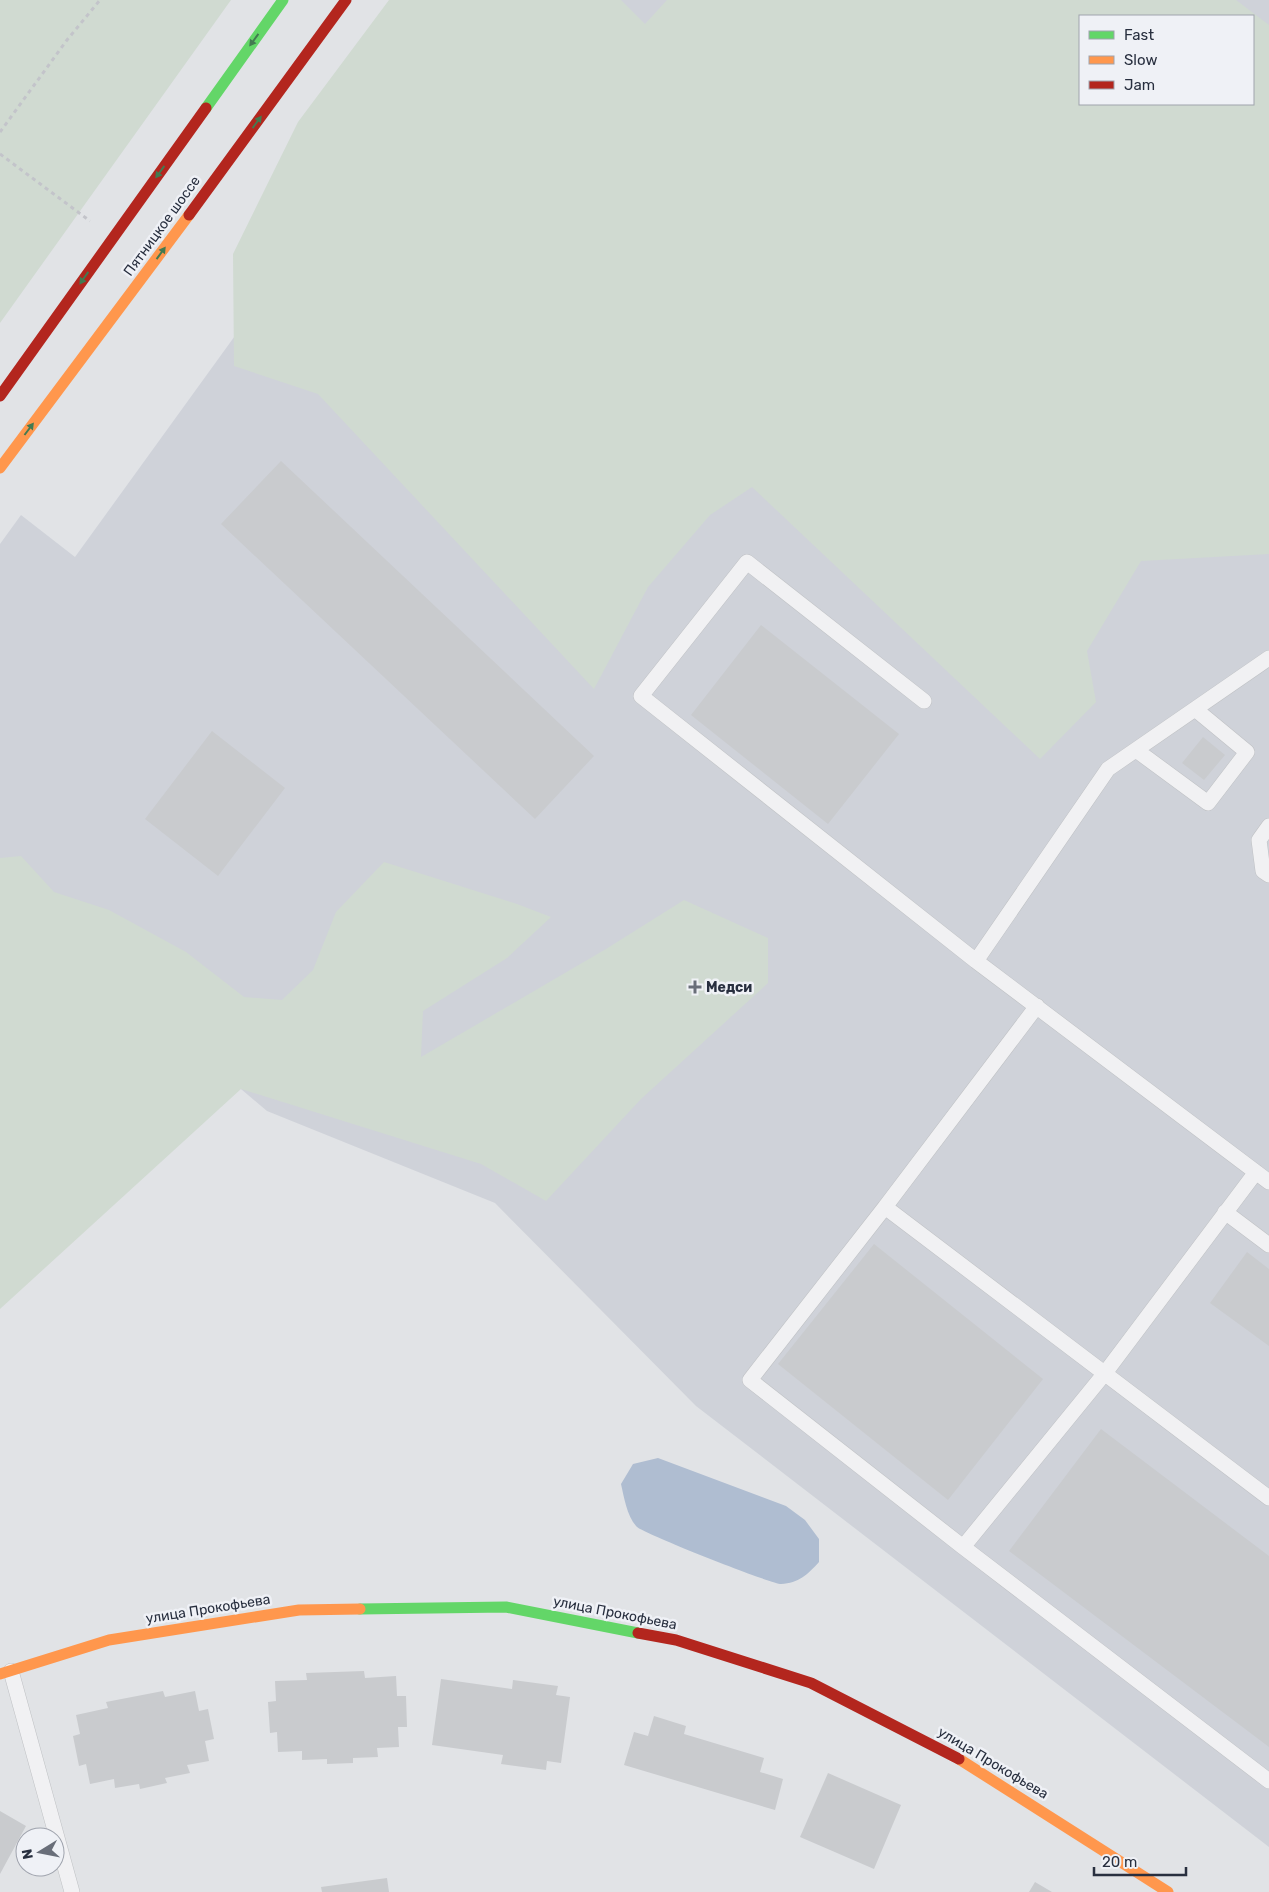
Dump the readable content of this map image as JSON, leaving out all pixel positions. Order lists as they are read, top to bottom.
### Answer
{
  "streets": {
    "street": ["Пятницкое шоссе", "улица Прокофьева"]
  },
  "places": {
    "health": ["Медси"]
  },
  "legend": ["Fast", "Slow", "Jam"],
  "scale_bar": "20 m",
  "north": "left"
}
